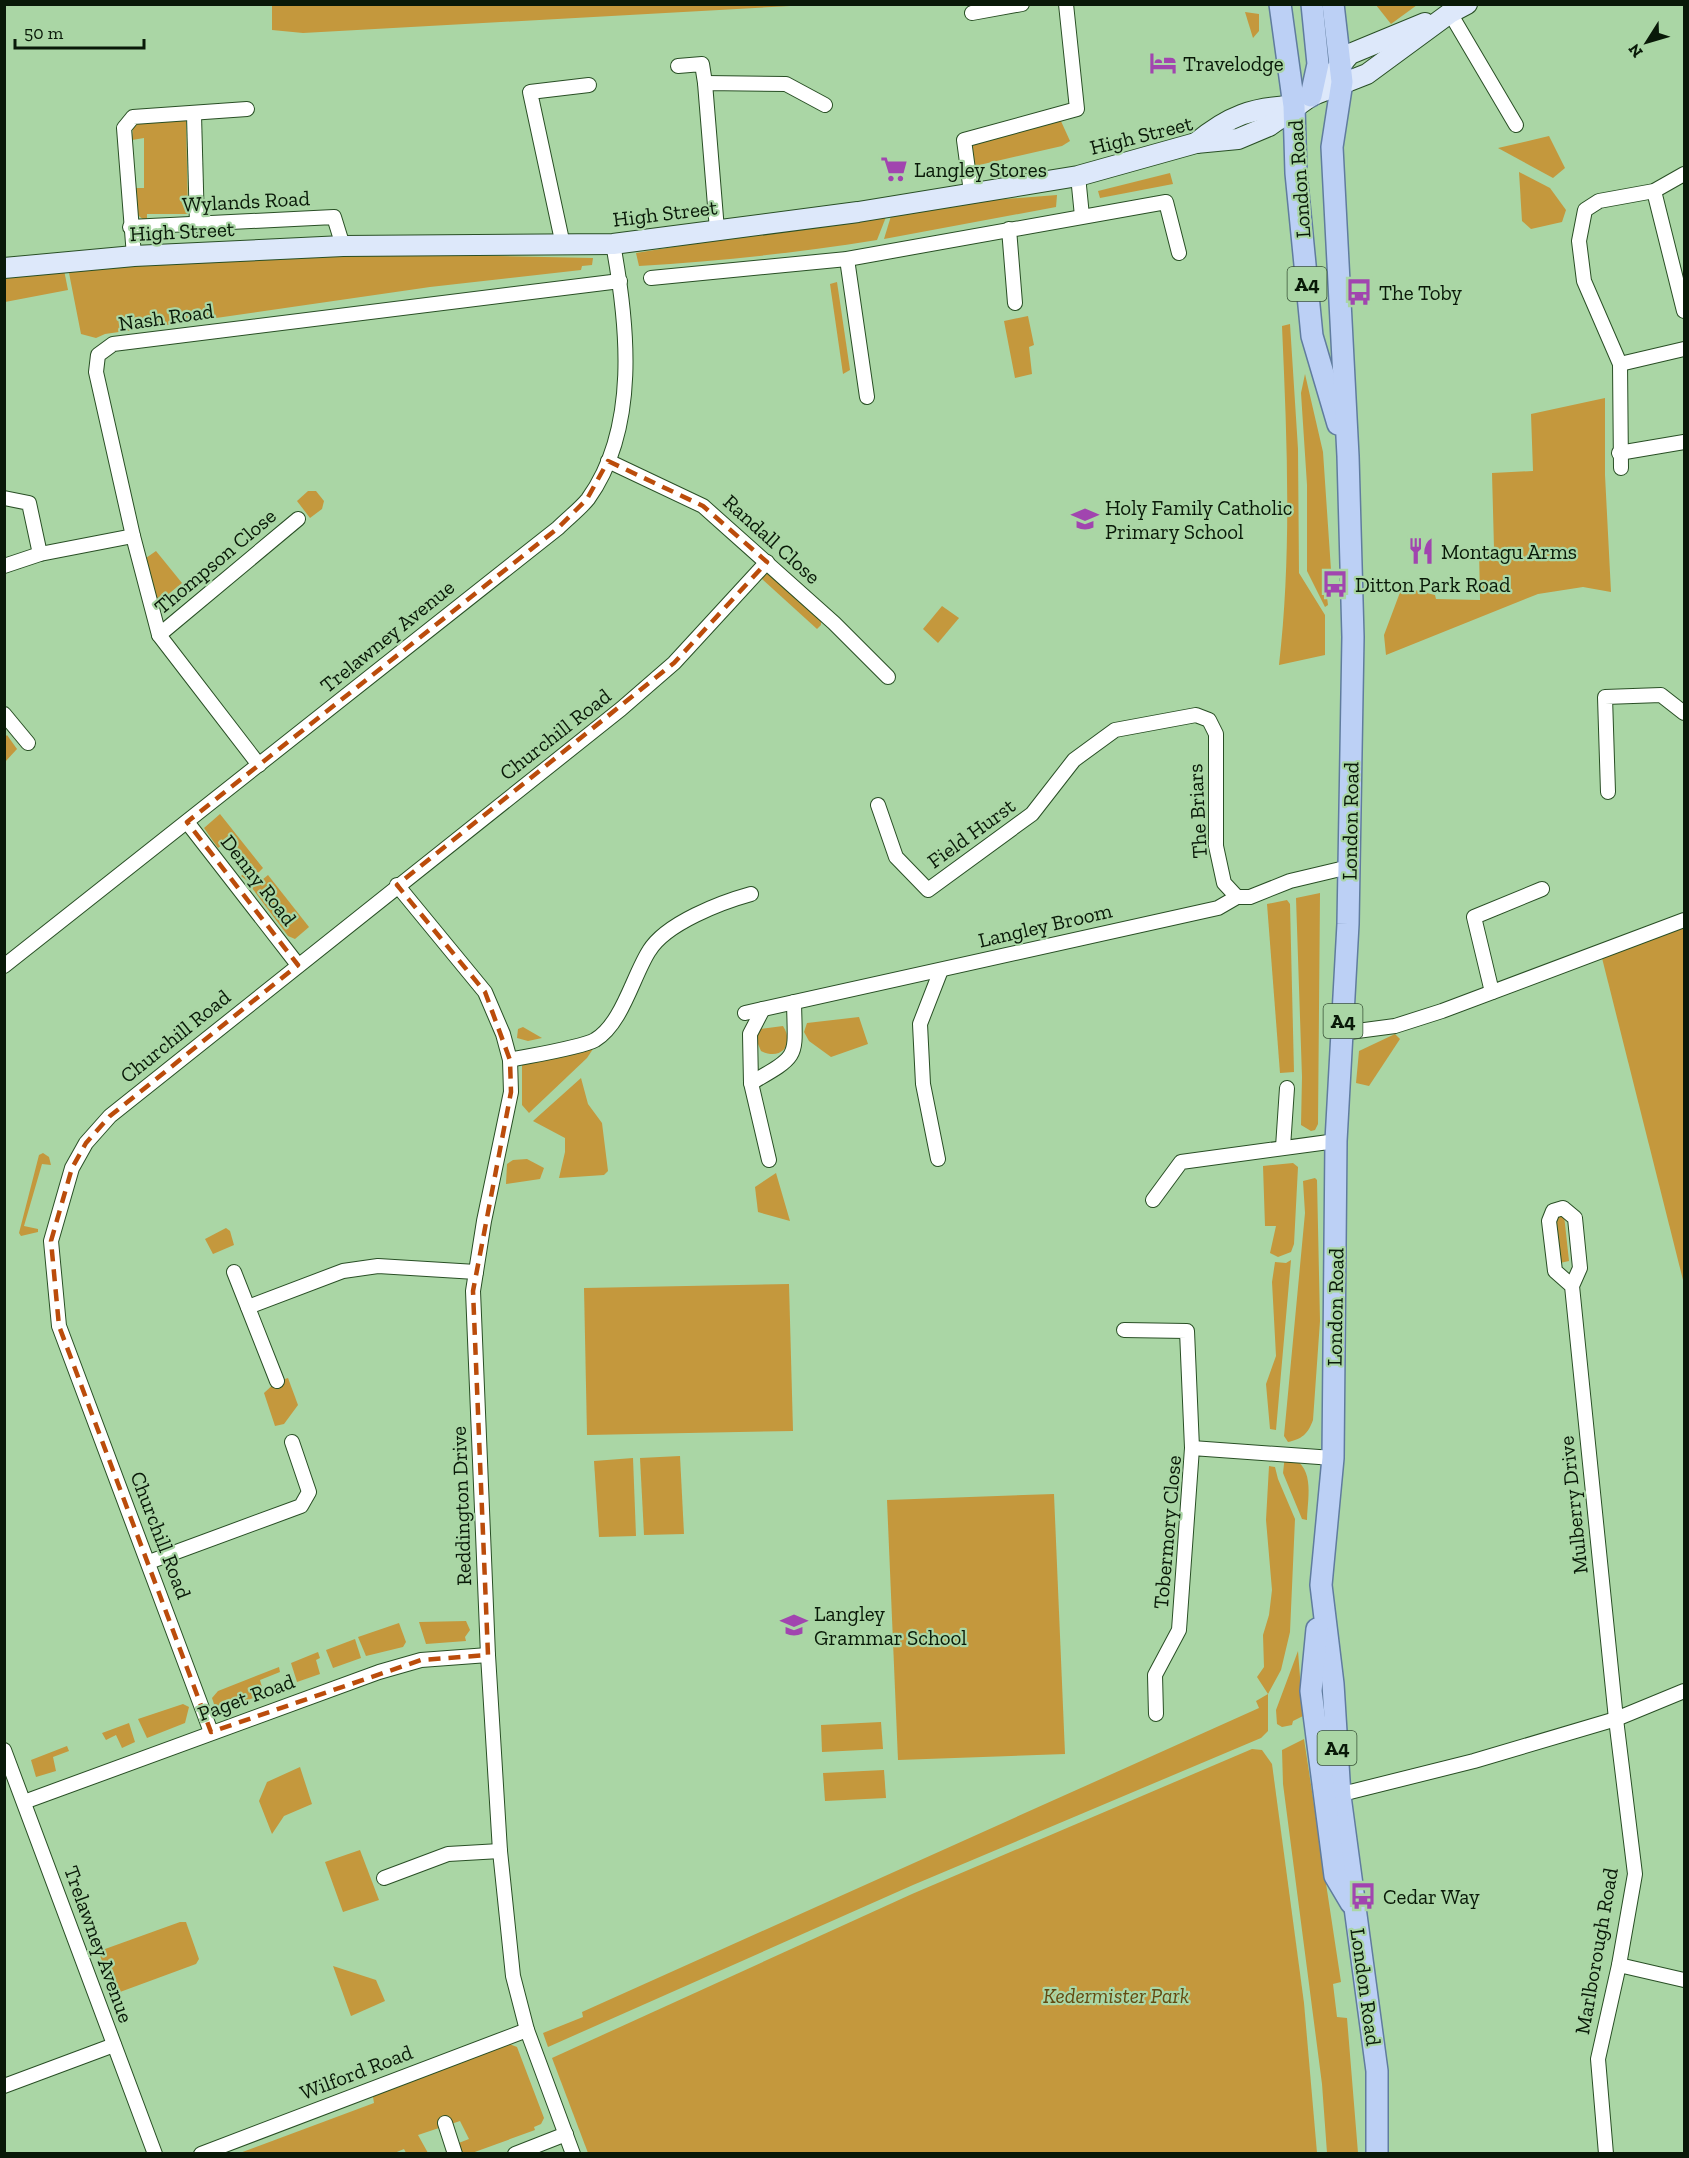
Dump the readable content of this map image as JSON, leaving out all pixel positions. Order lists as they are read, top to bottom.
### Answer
{
  "streets": {
    "main road": ["High Street", "London Road", "A4"],
    "street": [
      "Wylands Road",
      "Nash Road",
      "Randall Close",
      "Thompson Close",
      "Trelawney Avenue",
      "Churchill Road",
      "The Briars",
      "Field Hurst",
      "Denny Road",
      "Langley Broom",
      "Mulberry Drive",
      "Reddington Drive",
      "Tobermory Close",
      "Paget Road",
      "Marlborough Road",
      "Wilford Road"
    ]
  },
  "crossings": [
    ["High Street", "London Road"],
    ["High Street", "Wylands Road"],
    ["High Street", "Trelawney Avenue"],
    ["London Road", "Langley Broom"],
    ["London Road", "Tobermory Close"],
    ["Nash Road", "Thompson Close"],
    ["Nash Road", "Trelawney Avenue"],
    ["Randall Close", "Trelawney Avenue"],
    ["Randall Close", "Churchill Road"],
    ["Trelawney Avenue", "Denny Road"],
    ["Trelawney Avenue", "Paget Road"],
    ["Churchill Road", "Denny Road"],
    ["Churchill Road", "Reddington Drive"],
    ["Churchill Road", "Paget Road"],
    ["The Briars", "Field Hurst"],
    ["The Briars", "Langley Broom"],
    ["Mulberry Drive", "Marlborough Road"],
    ["Reddington Drive", "Paget Road"],
    ["Reddington Drive", "Wilford Road"]
  ],
  "parks": ["Kedermister Park"],
  "places": {
    "hotel": ["Travelodge"],
    "supermarket": ["Langley Stores"],
    "bus stop": ["The Toby", "Ditton Park Road", "Cedar Way"],
    "school or university": ["Holy Family Catholic Primary School", "Langley Grammar School"],
    "restaurant": ["Montagu Arms"]
  },
  "scale_bar": "50 m",
  "north": "bottom left"
}
